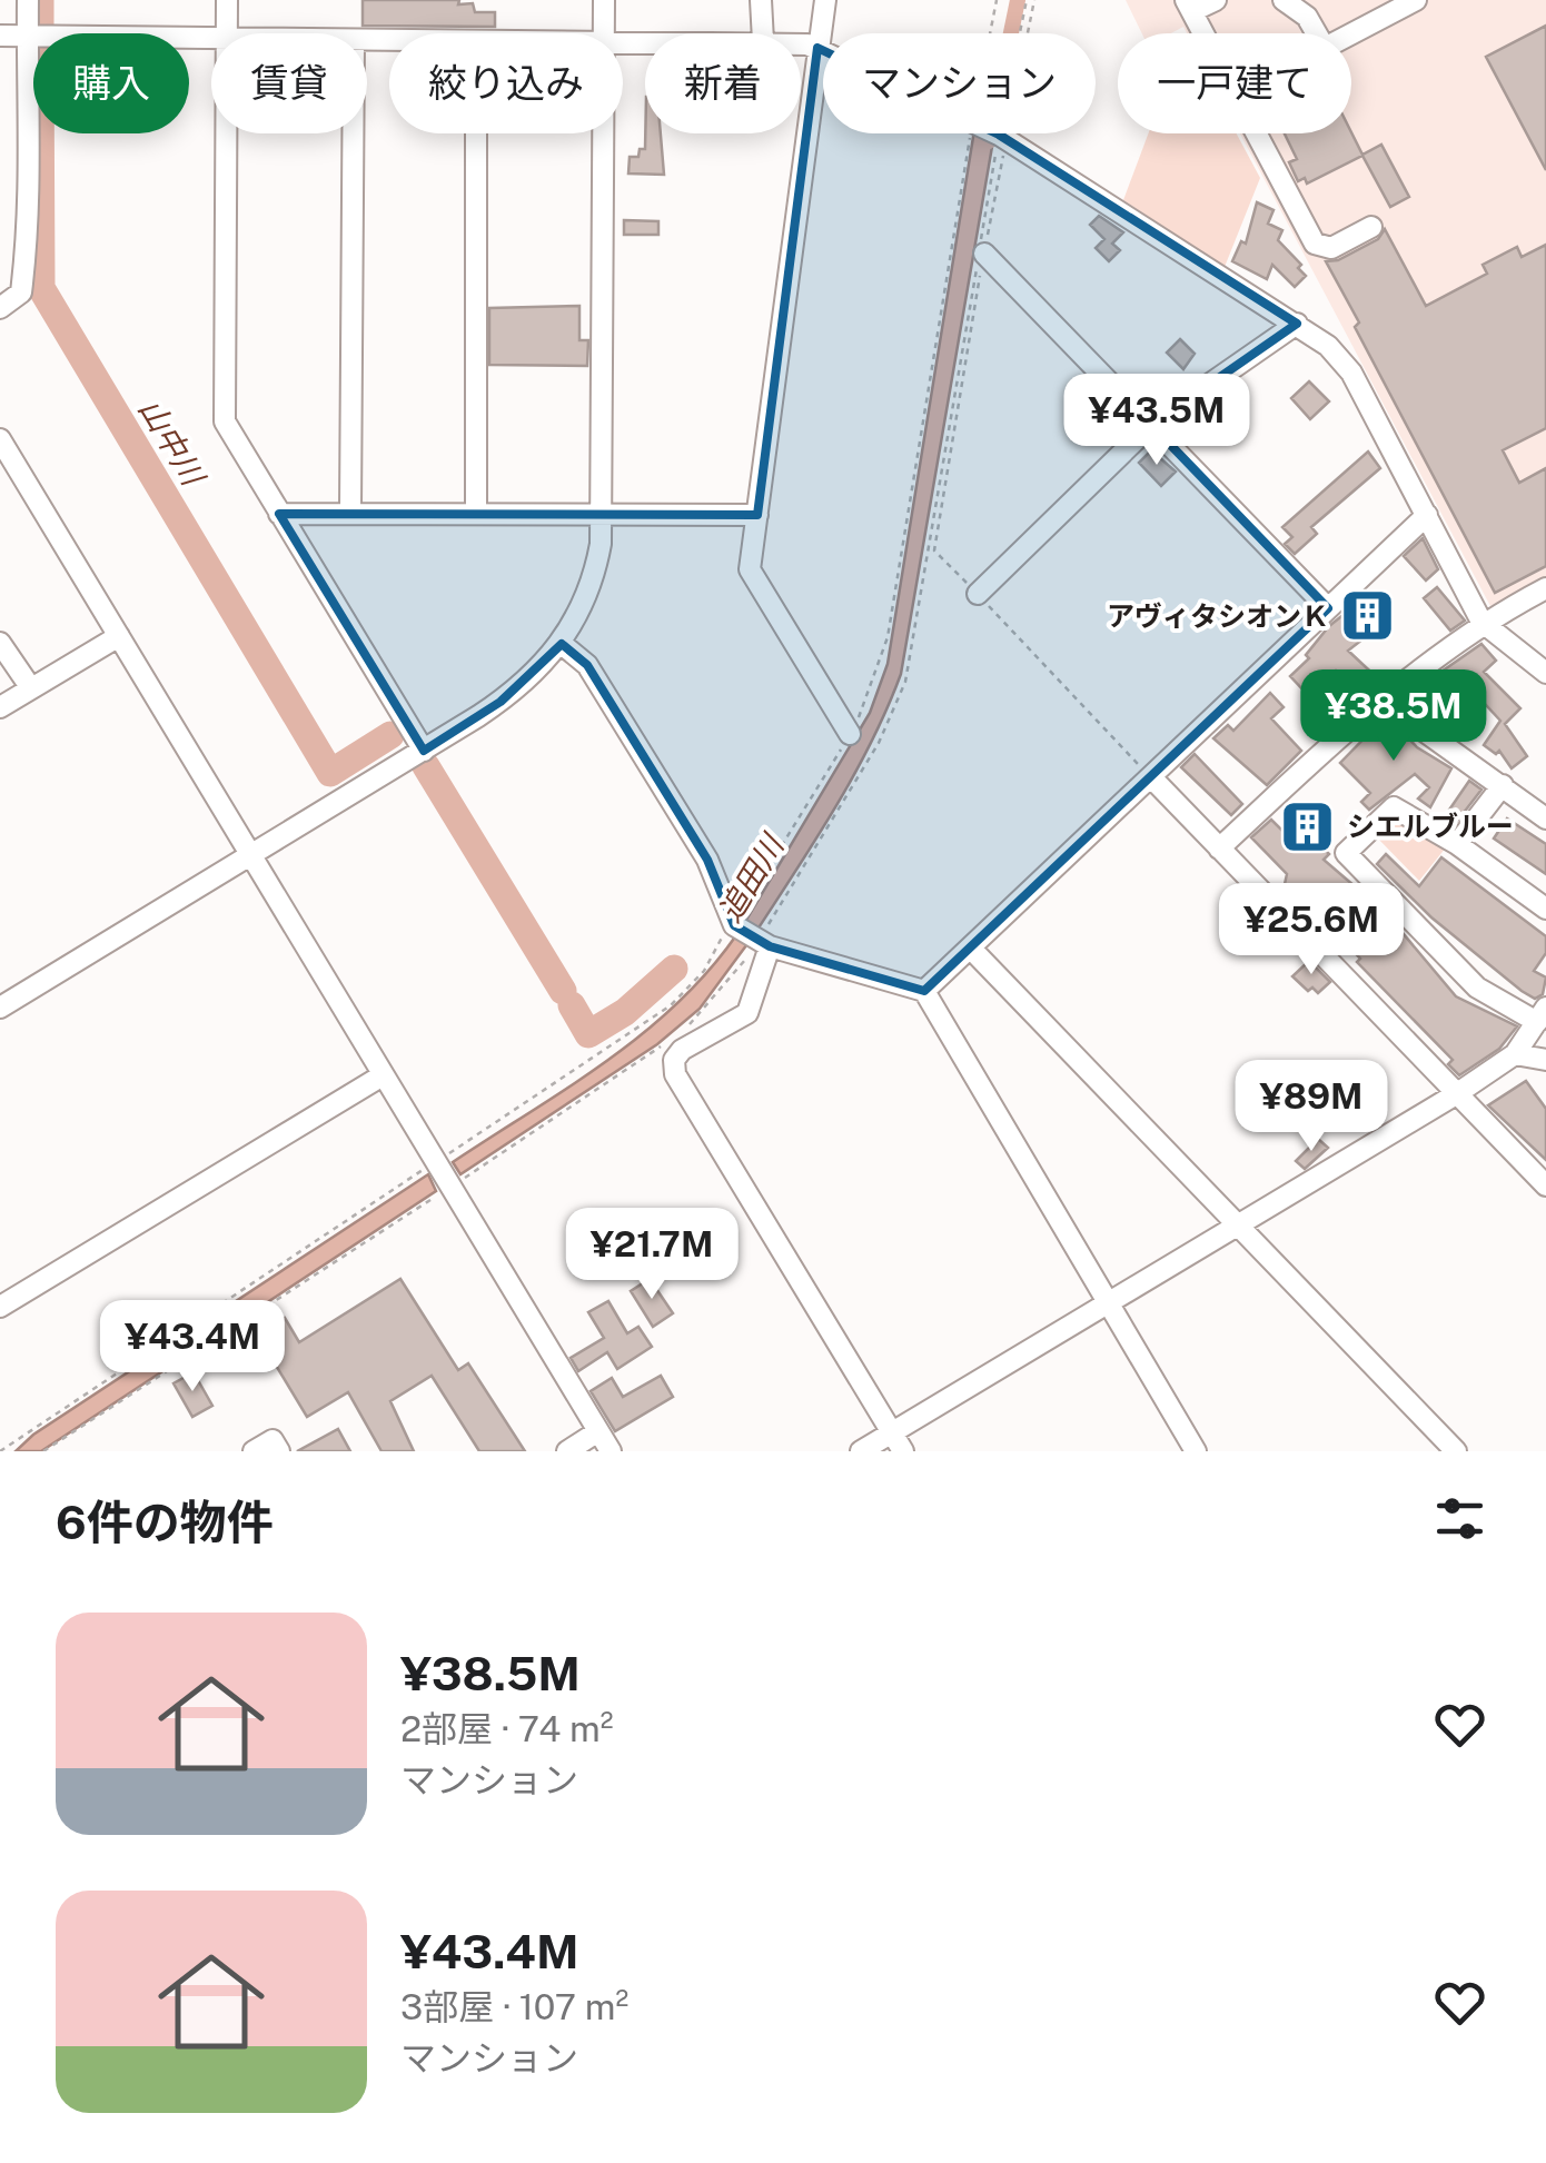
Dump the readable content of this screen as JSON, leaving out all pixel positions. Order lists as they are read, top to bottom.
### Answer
{
  "water": ["山中川", "追田川"],
  "places": {
    "building": ["アヴィタシオンＫ", "シエルブルー"]
  },
  "page": {
    "chip": [
      "購入",
      "賃貸",
      "絞り込み",
      "新着",
      "マンション",
      "一戸建て"
    ],
    "price": [
      "¥43.5M",
      "¥38.5M",
      "¥25.6M",
      "¥89M",
      "¥21.7M",
      "¥43.4M"
    ],
    "heading": "6件の物件",
    "list": [
      {
        "name": "¥38.5M",
        "note": "2部屋 · 74 m² · マンション"
      },
      {
        "name": "¥43.4M",
        "note": "3部屋 · 107 m² · マンション"
      }
    ]
  }
}
